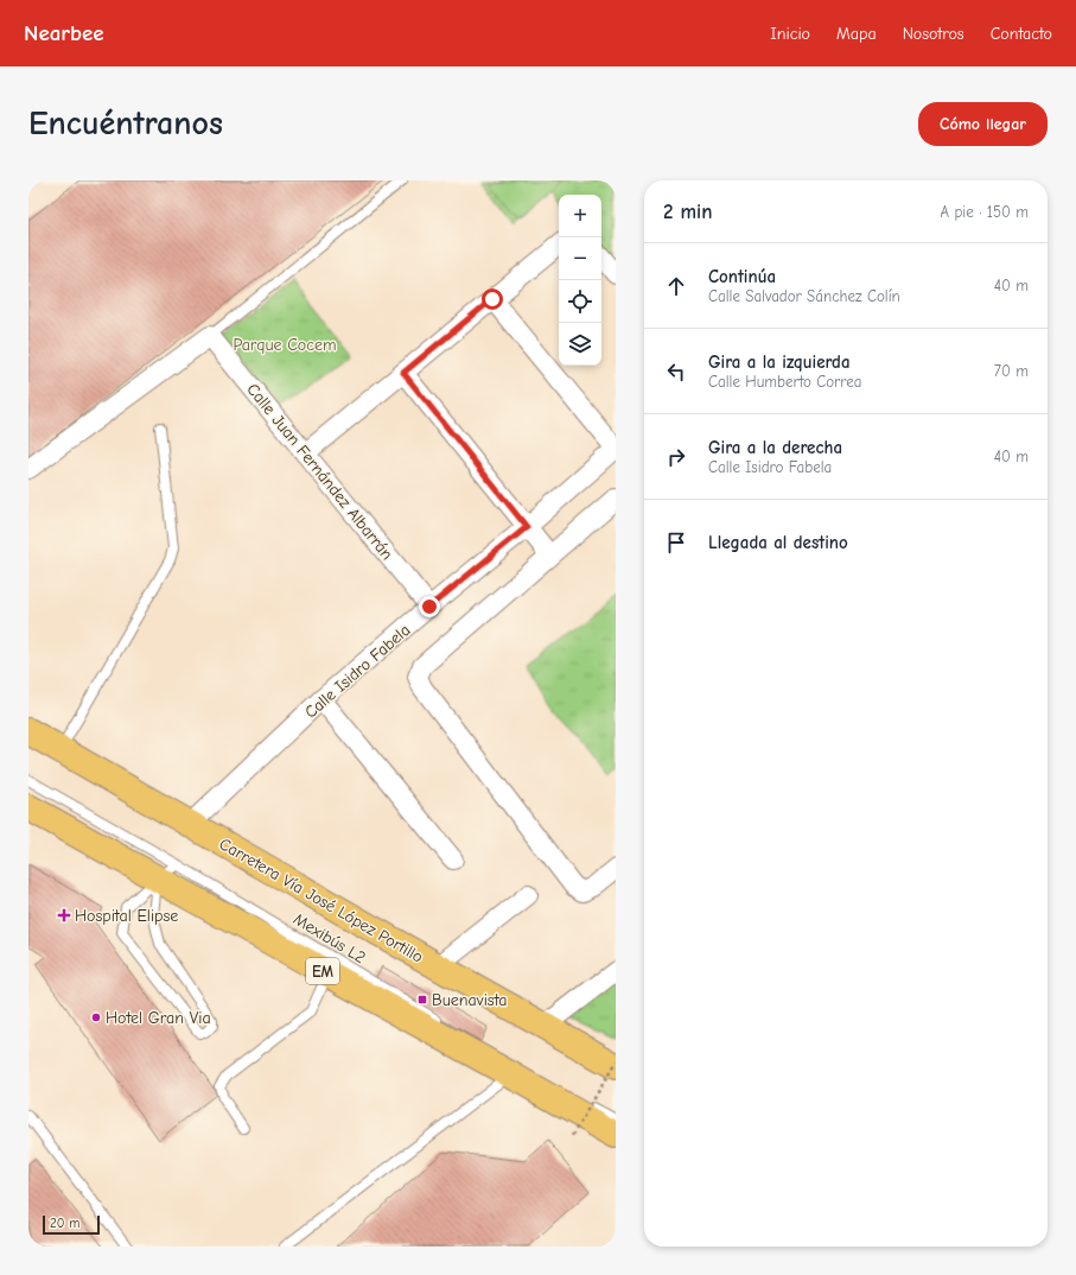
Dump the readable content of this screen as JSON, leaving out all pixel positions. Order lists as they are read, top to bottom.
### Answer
{
  "streets": {
    "main road": ["Carretera Vía José López Portillo", "EM"],
    "street": ["Calle Juan Fernández Albarrán", "Calle Isidro Fabela"],
    "lane": ["Mexibús L2"]
  },
  "crossings": [
    ["Calle Juan Fernández Albarrán", "Calle Isidro Fabela"],
    ["Calle Isidro Fabela", "Carretera Vía José López Portillo"]
  ],
  "parks": ["Parque Cocem"],
  "places": {
    "health": ["Hospital Elipse"],
    "transit": ["Buenavista"],
    "other": ["Hotel Gran Via"]
  },
  "scale_bar": "20 m",
  "page": {
    "header": "Nearbee",
    "nav": [
      "Inicio",
      "Mapa",
      "Nosotros",
      "Contacto"
    ],
    "buttons": "Cómo llegar",
    "title": "Encuéntranos",
    "heading": ["2 min", "A pie · 150 m"],
    "map_buttons": ["+", "−"],
    "list": [
      ["Continúa", "Calle Salvador Sánchez Colín", "40 m"],
      ["Gira a la izquierda", "Calle Humberto Correa", "70 m"],
      ["Gira a la derecha", "Calle Isidro Fabela", "40 m"],
      "Llegada al destino"
    ],
    "scale": "20 m"
  }
}
